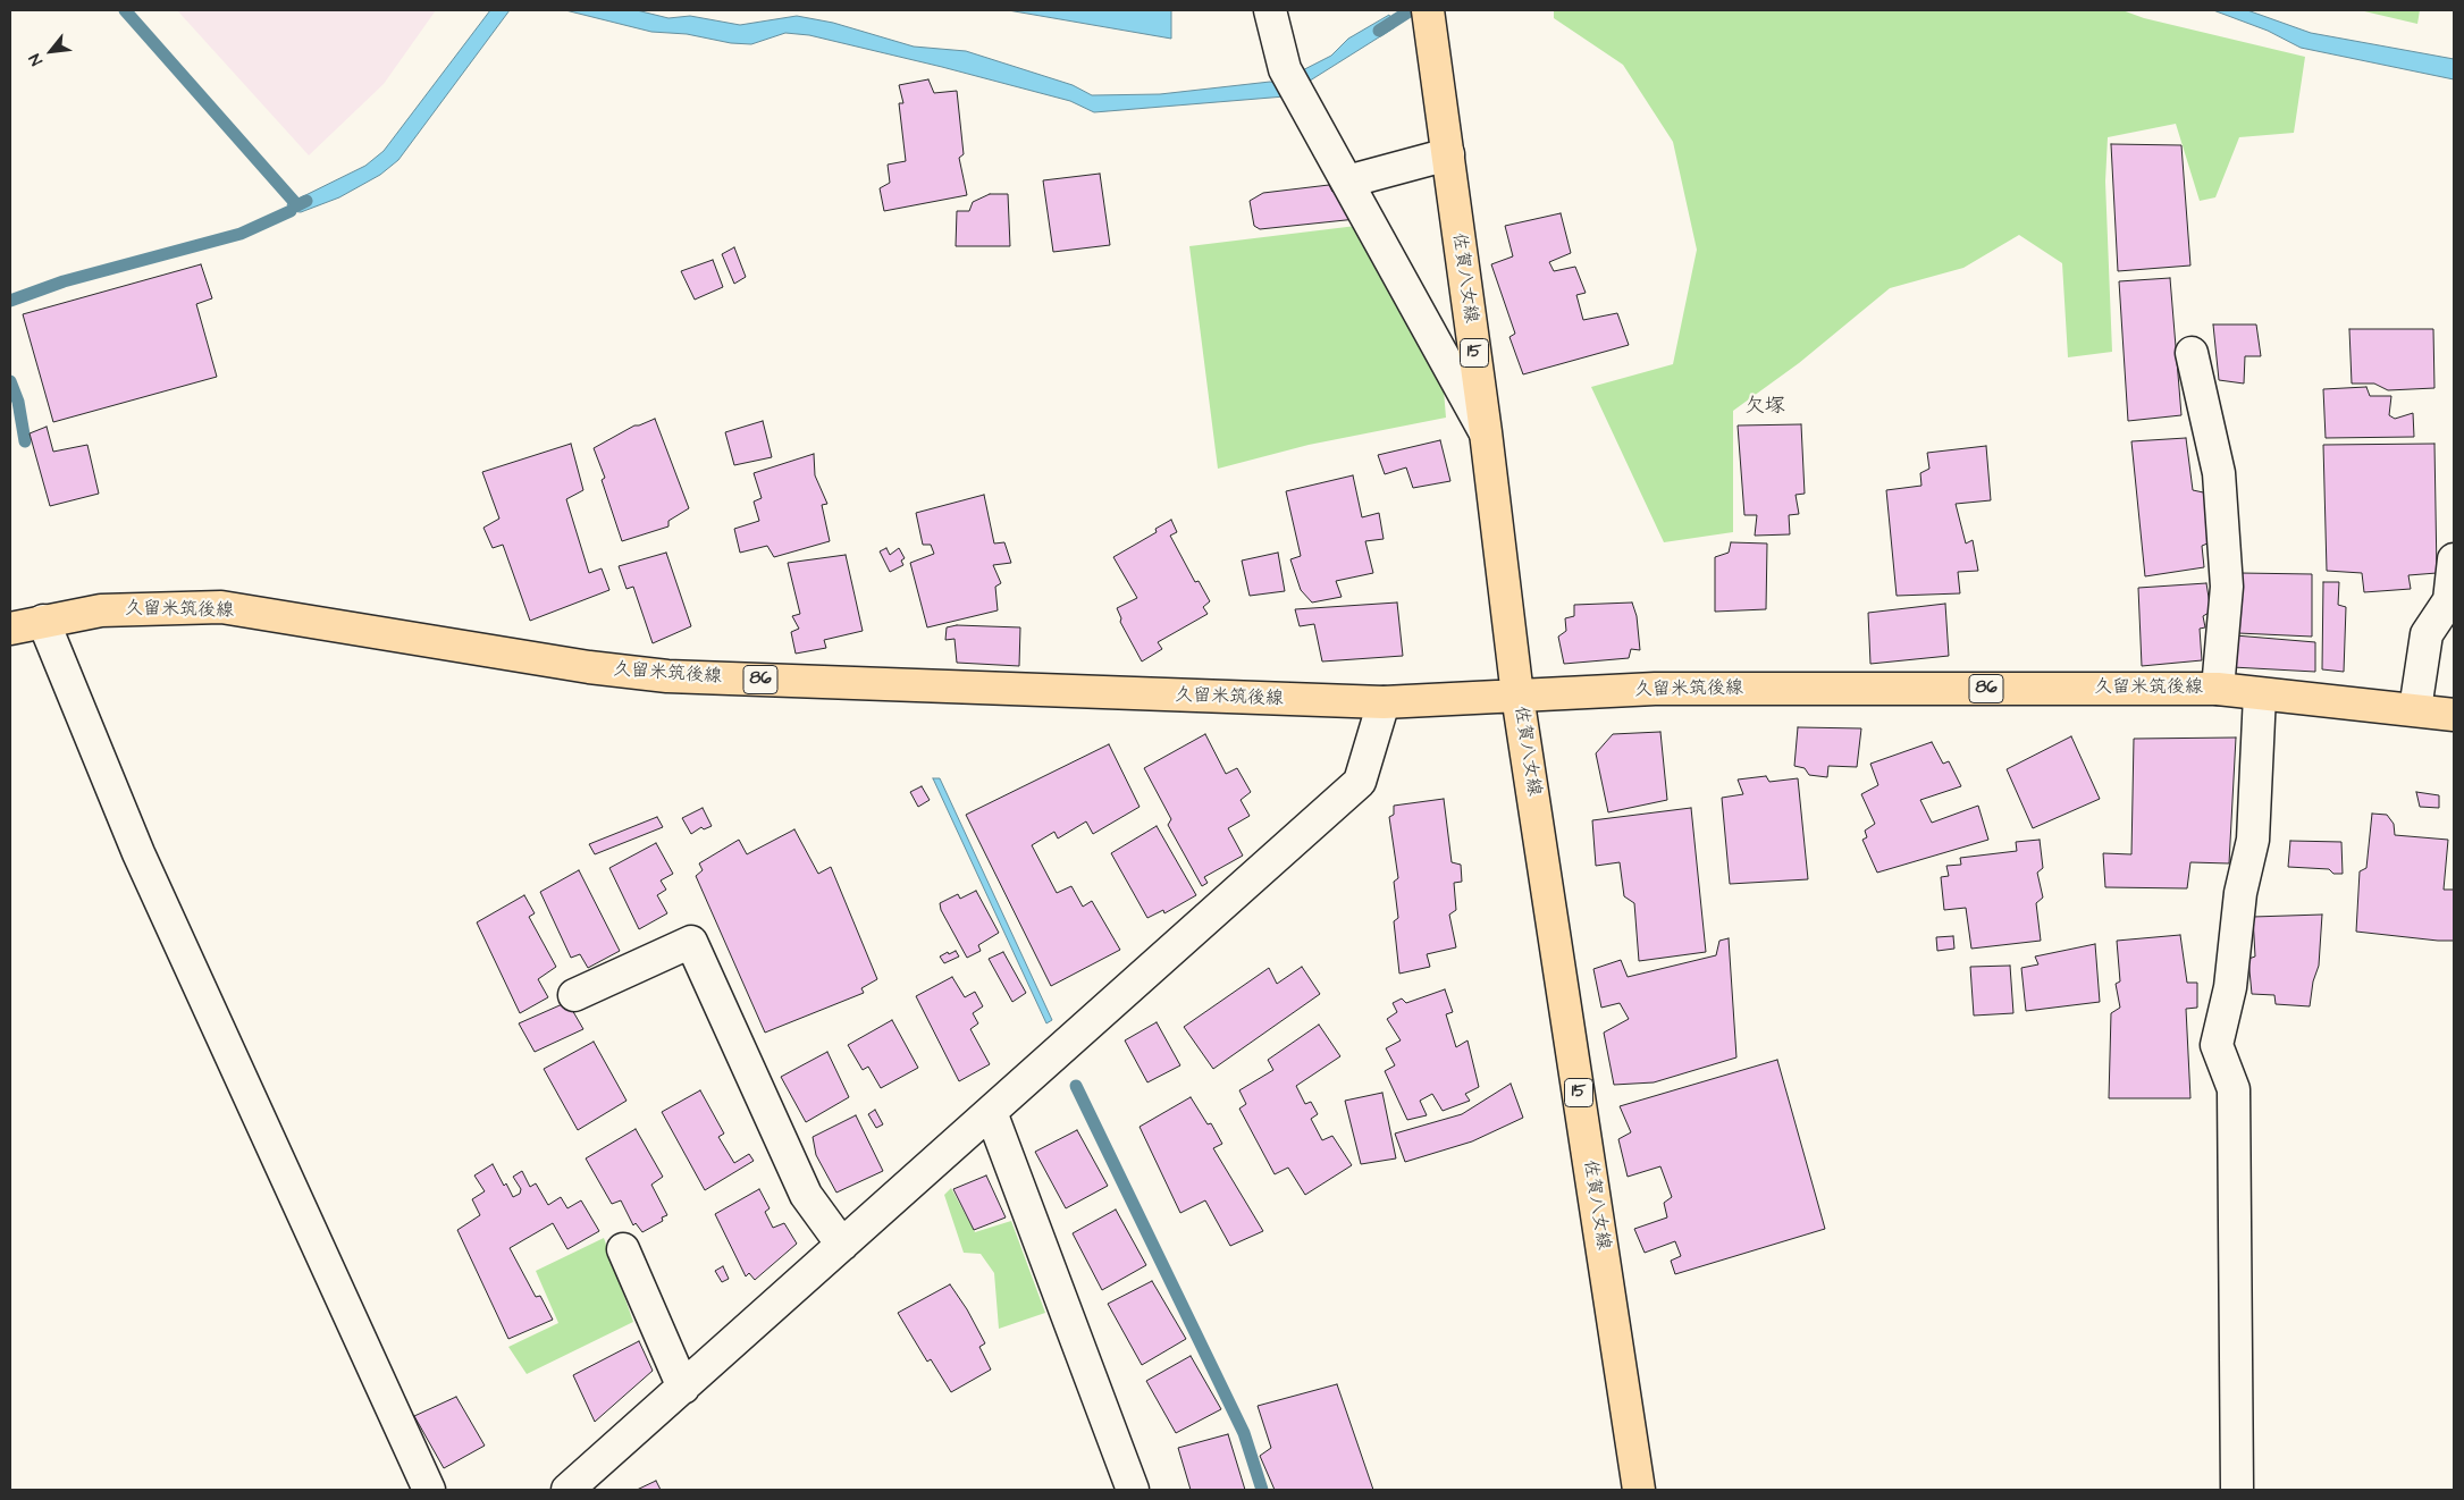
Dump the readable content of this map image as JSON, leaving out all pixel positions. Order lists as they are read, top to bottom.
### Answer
{
  "streets": {
    "main road": [
      "佐賀八女線",
      "15",
      "久留米筑後線",
      "86"
    ]
  },
  "crossings": [
    ["佐賀八女線", "久留米筑後線"]
  ],
  "districts": ["欠塚"],
  "north": "bottom left"
}
